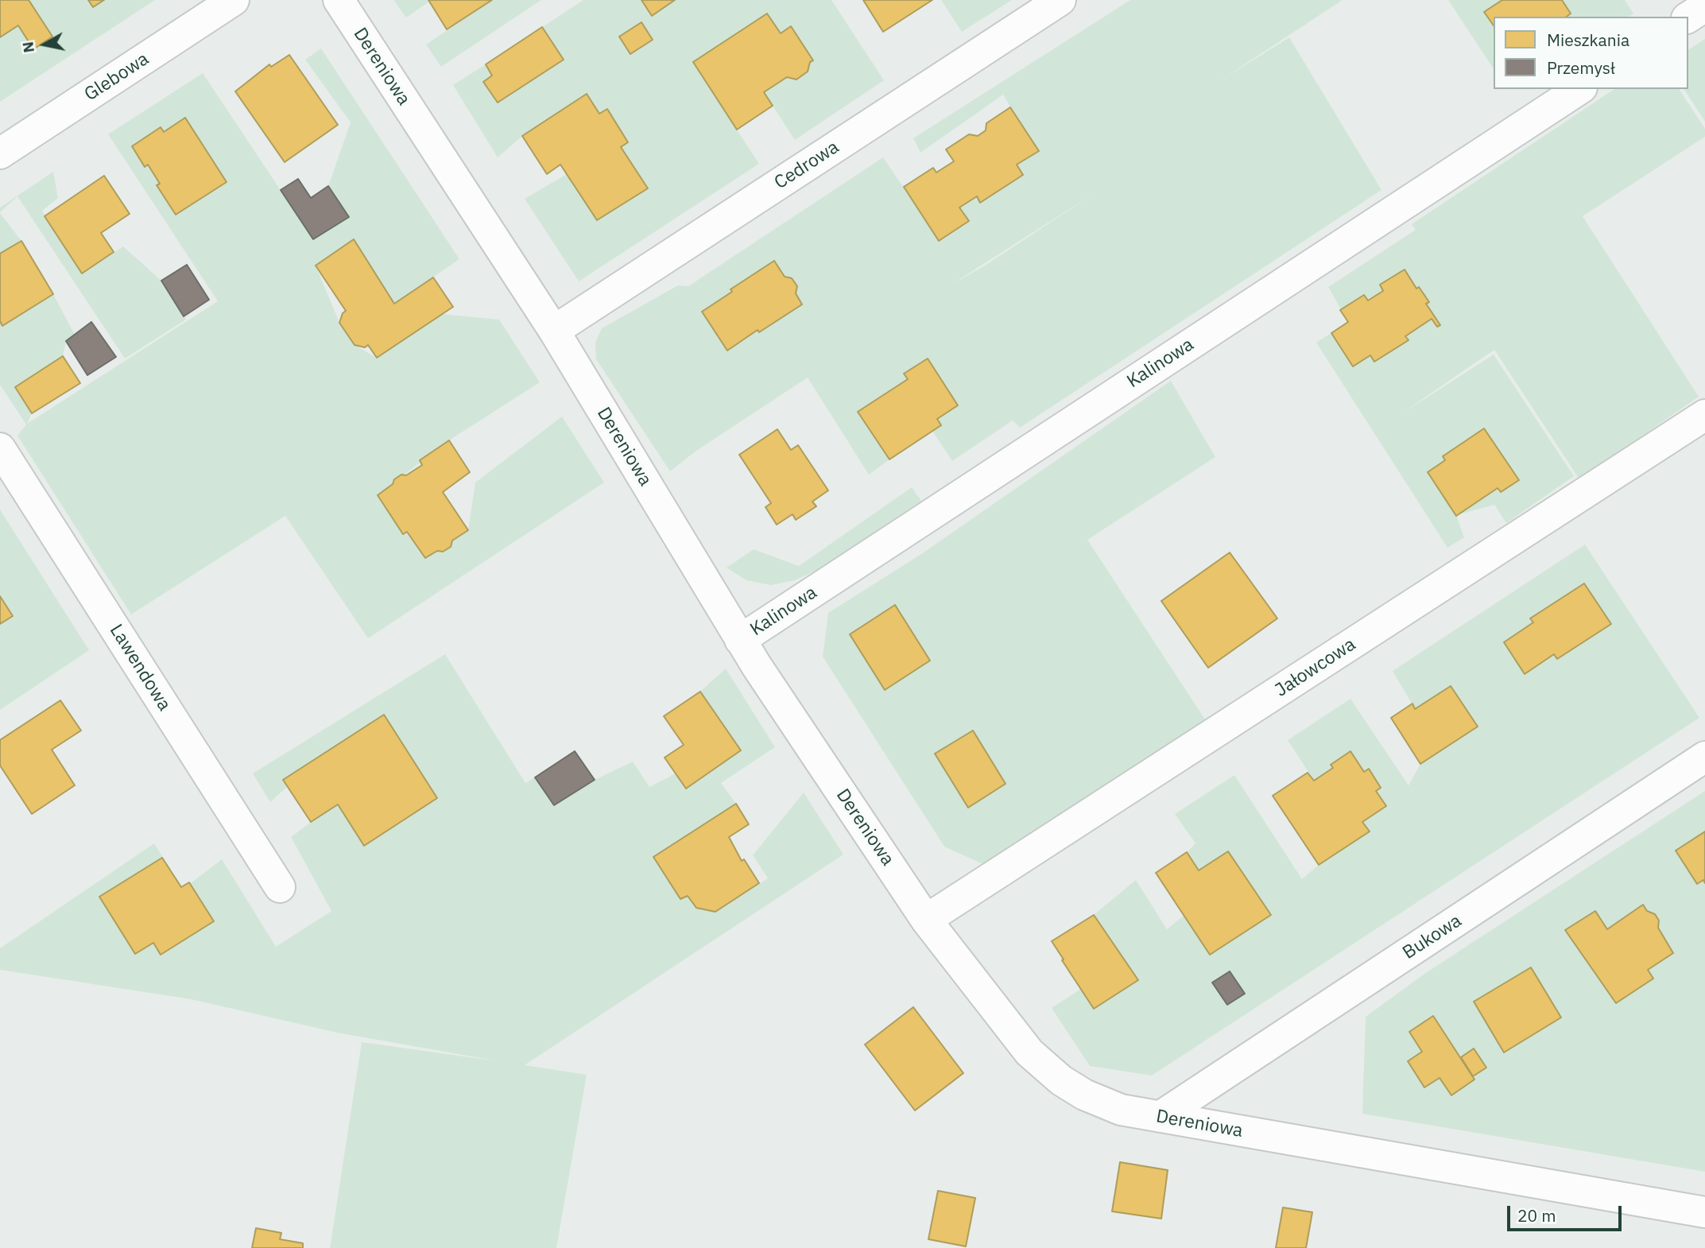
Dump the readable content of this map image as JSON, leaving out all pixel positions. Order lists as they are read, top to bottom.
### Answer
{
  "streets": {
    "street": [
      "Dereniowa",
      "Glebowa",
      "Cedrowa",
      "Kalinowa",
      "Lawendowa",
      "Jałowcowa",
      "Bukowa"
    ]
  },
  "crossings": [
    ["Dereniowa", "Cedrowa"],
    ["Dereniowa", "Kalinowa"],
    ["Dereniowa", "Jałowcowa"],
    ["Dereniowa", "Bukowa"]
  ],
  "legend": ["Mieszkania", "Przemysł"],
  "scale_bar": "20 m",
  "north": "left"
}
